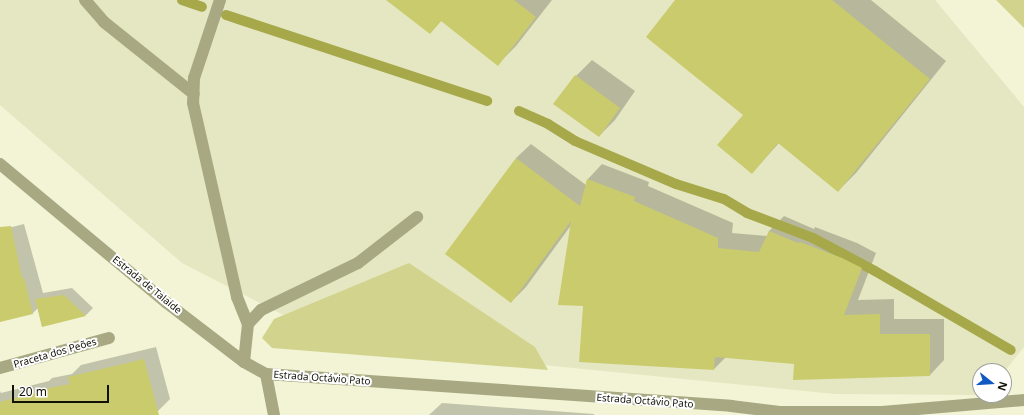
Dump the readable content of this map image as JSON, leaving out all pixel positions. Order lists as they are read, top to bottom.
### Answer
{
  "streets": {
    "street": ["Estrada de Talaíde", "Praceta dos Peões", "Estrada Octávio Pato"]
  },
  "crossings": [
    ["Estrada de Talaíde", "Estrada Octávio Pato"]
  ],
  "scale_bar": "20 m",
  "north": "right"
}
